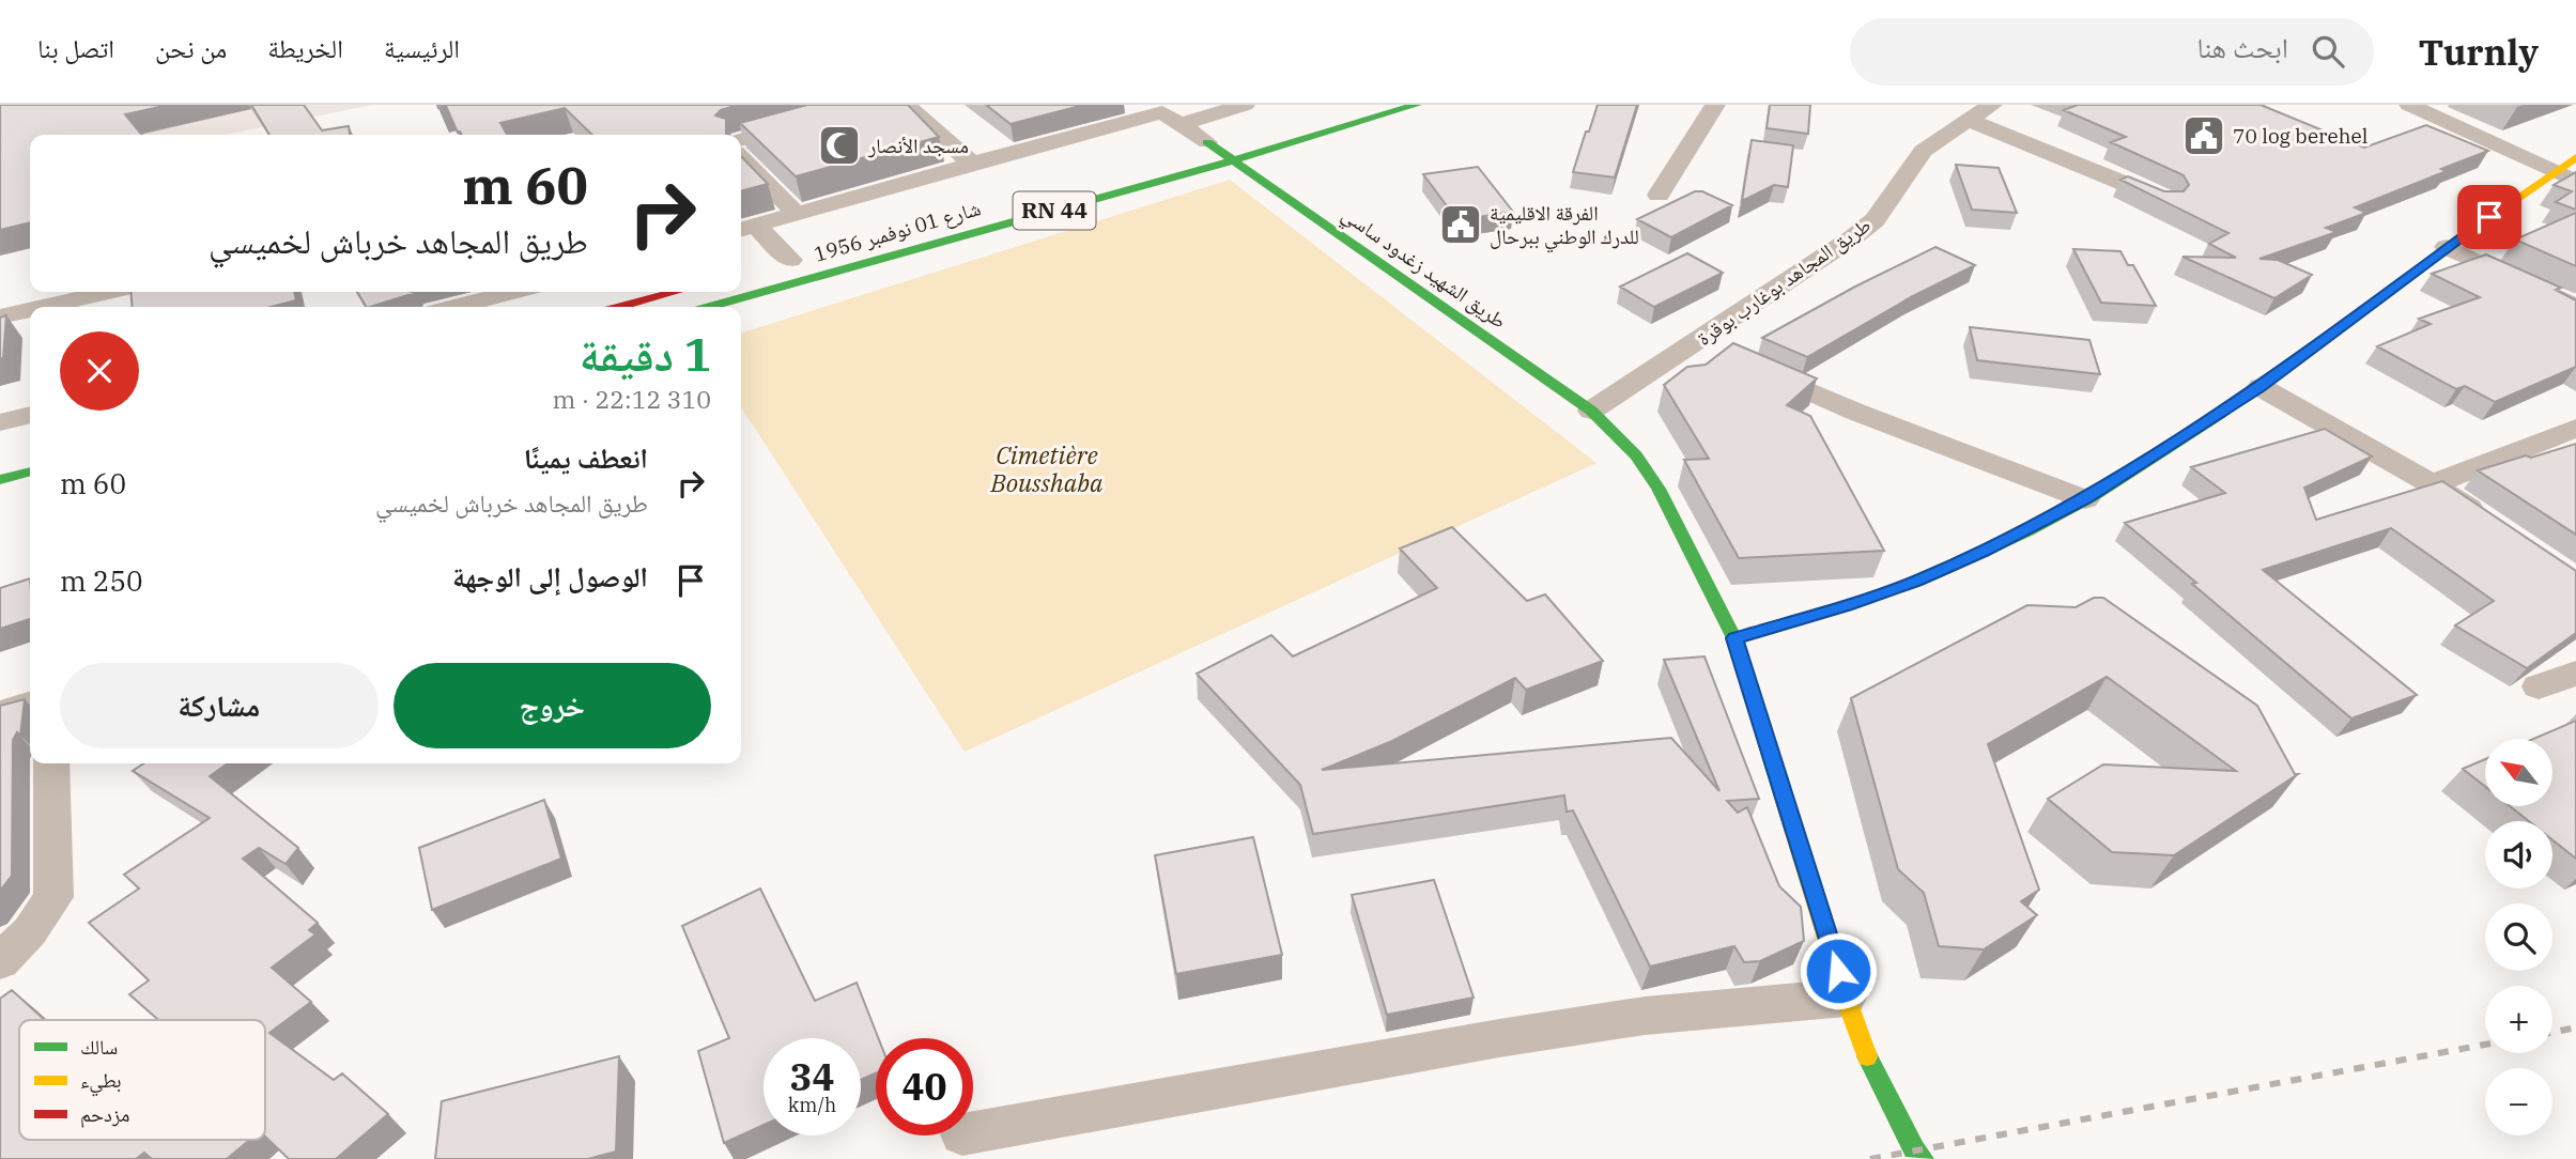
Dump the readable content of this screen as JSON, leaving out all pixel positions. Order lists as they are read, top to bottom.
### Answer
{
  "streets": {
    "street": [
      "RN 44",
      "شارع 01 نوفمبر 1956",
      "طريق الشهيد زغدود ساسي",
      "طريق المجاهد بوغارب بوقرة"
    ]
  },
  "crossings": [
    ["شارع 01 نوفمبر 1956", "طريق الشهيد زغدود ساسي"],
    ["طريق الشهيد زغدود ساسي", "طريق المجاهد بوغارب بوقرة"]
  ],
  "parks": ["Cimetière Bousshaba"],
  "places": {
    "public building": ["70 log berehel", "الفرقة الاقليمية للدرك الوطني ببرحال"],
    "mosque": ["مسجد الأنصار"]
  },
  "legend": ["سالك", "بطيء", "مزدحم"],
  "north": "top left",
  "page": {
    "header": "Turnly",
    "search": "ابحث هنا",
    "nav": [
      "الرئيسية",
      "الخريطة",
      "من نحن",
      "اتصل بنا"
    ],
    "turn": ["60 m", "طريق المجاهد خرباش لخميسي"],
    "heading": ["1 دقيقة", "310 m · 22:12"],
    "list": [
      {
        "name": "انعطف يمينًا",
        "note": "طريق المجاهد خرباش لخميسي",
        "value": "60 m"
      },
      {
        "name": "الوصول إلى الوجهة",
        "value": "250 m"
      }
    ],
    "buttons": ["خروج", "مشاركة"],
    "map_buttons": ["+", "−"],
    "speed": "34 km/h",
    "limit": "40"
  }
}
